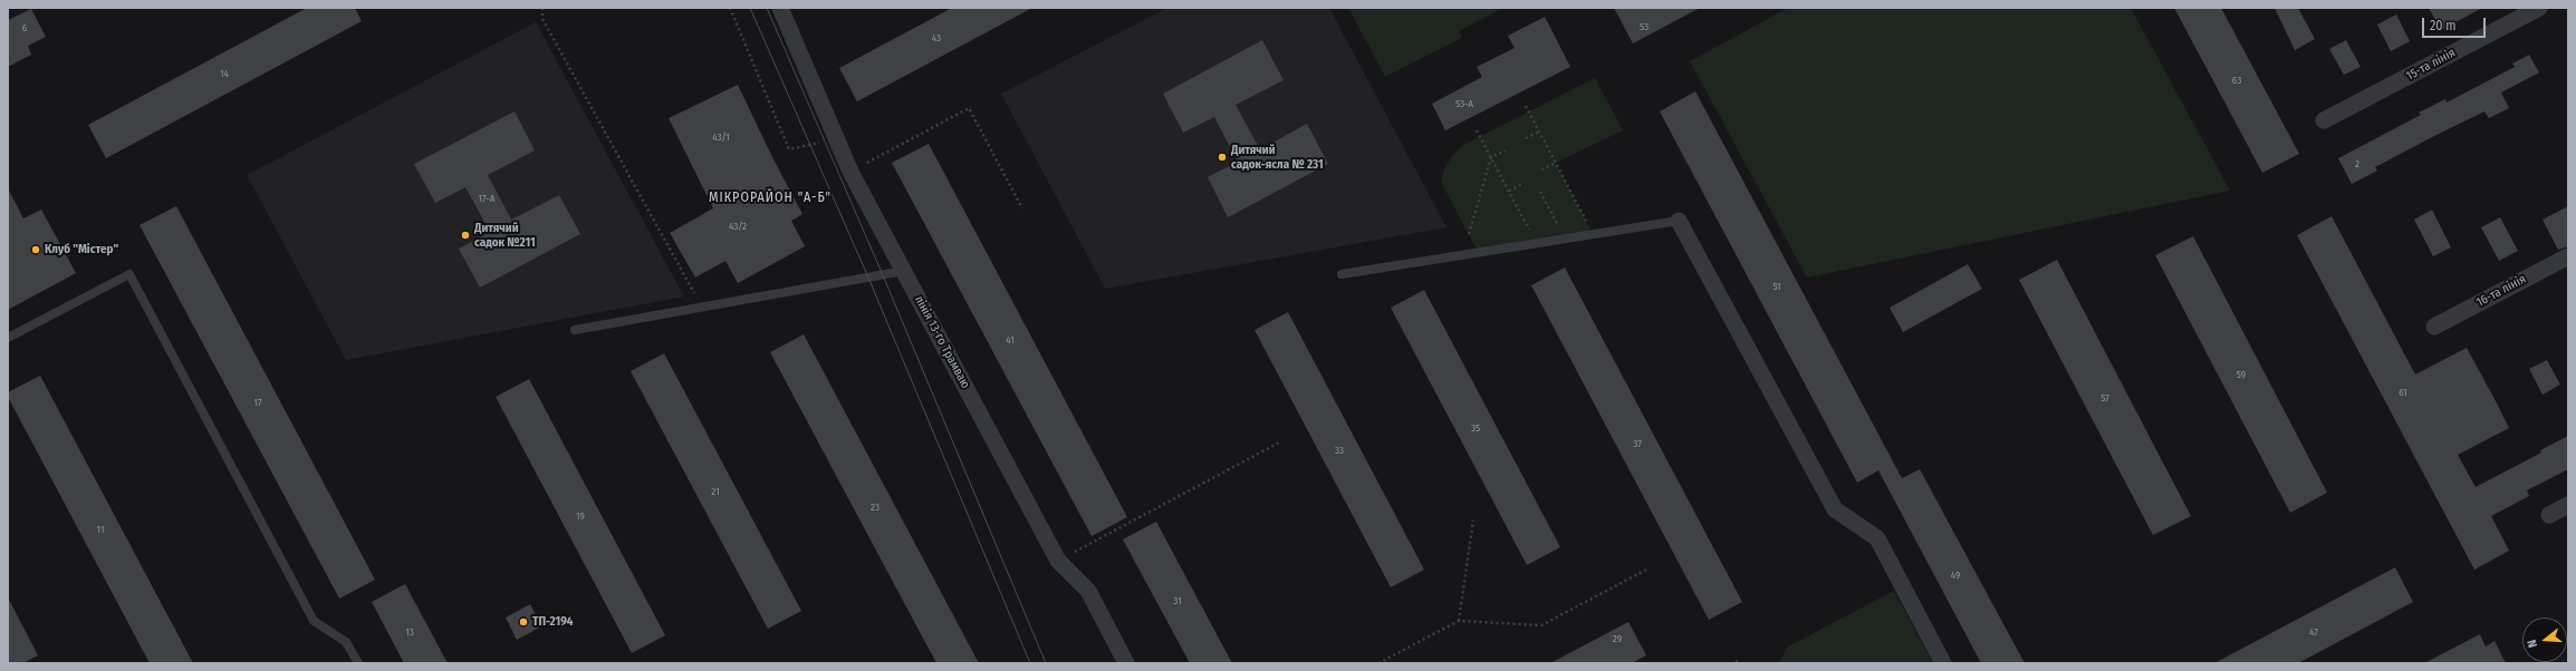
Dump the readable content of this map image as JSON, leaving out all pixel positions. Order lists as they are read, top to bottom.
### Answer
{
  "streets": {
    "street": ["15-та лінія", "16-та лінія", "лінія 13-го Трамваю"]
  },
  "districts": ["МІКРОРАЙОН \"А-Б\""],
  "places": [
    "Дитячий садок-ясла № 231",
    "Дитячий садок №211",
    "Клуб \"Містер\"",
    "ТП-2194"
  ],
  "house_numbers": [
    "53",
    "6",
    "43",
    "14",
    "63",
    "53-А",
    "43/1",
    "2",
    "17-А",
    "43/2",
    "51",
    "41",
    "59",
    "61",
    "57",
    "17",
    "35",
    "37",
    "33",
    "21",
    "23",
    "19",
    "11",
    "49",
    "31",
    "13",
    "47",
    "29"
  ],
  "scale_bar": "20 m",
  "north": "left"
}
